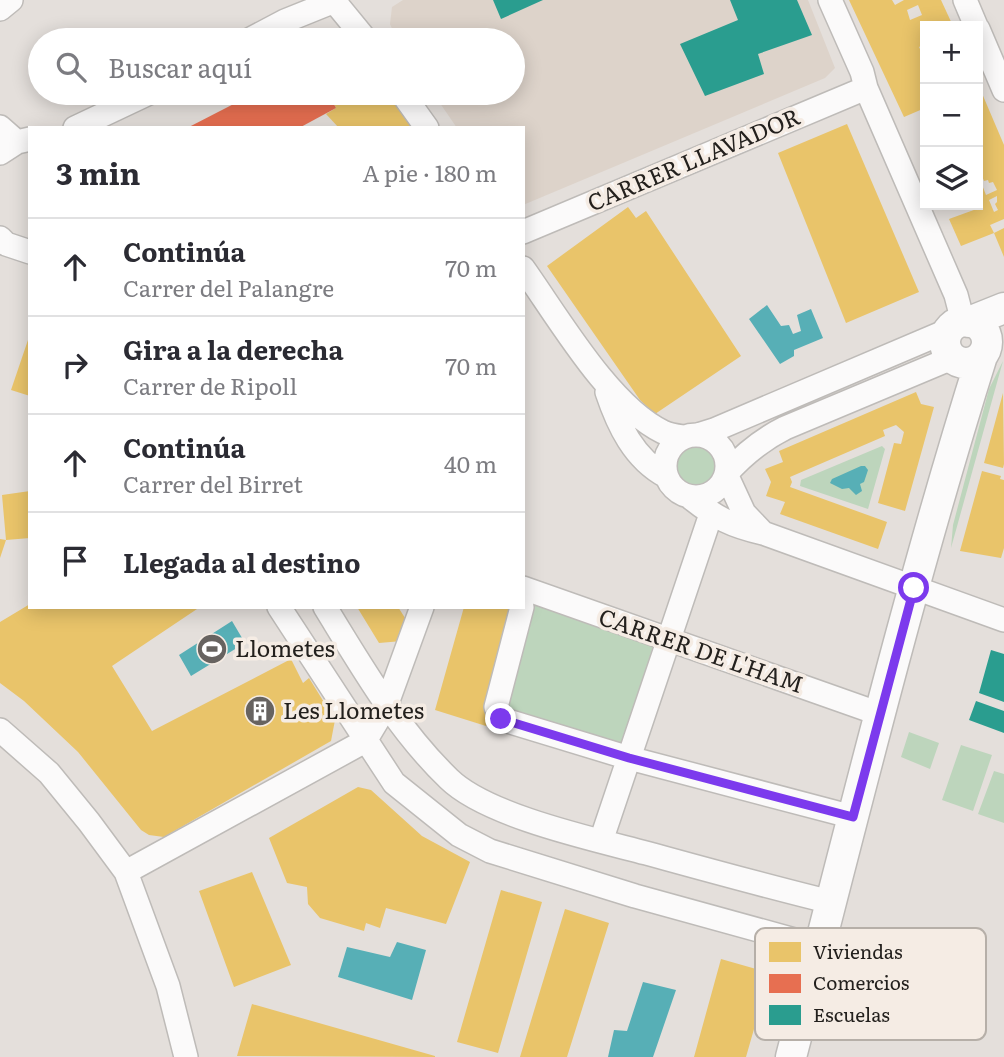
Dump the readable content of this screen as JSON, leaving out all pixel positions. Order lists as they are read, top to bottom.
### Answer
{
  "streets": {
    "street": ["CARRER LLAVADOR", "CARRER DE L'HAM"]
  },
  "places": {
    "sports": ["Llometes"],
    "building": ["Les Llometes"]
  },
  "legend": ["Viviendas", "Comercios", "Escuelas"],
  "page": {
    "map_buttons": ["+", "−"],
    "search": "Buscar aquí",
    "heading": ["3 min", "A pie · 180 m"],
    "list": [
      ["Continúa", "Carrer del Palangre", "70 m"],
      ["Gira a la derecha", "Carrer de Ripoll", "70 m"],
      ["Continúa", "Carrer del Birret", "40 m"],
      "Llegada al destino"
    ]
  }
}
